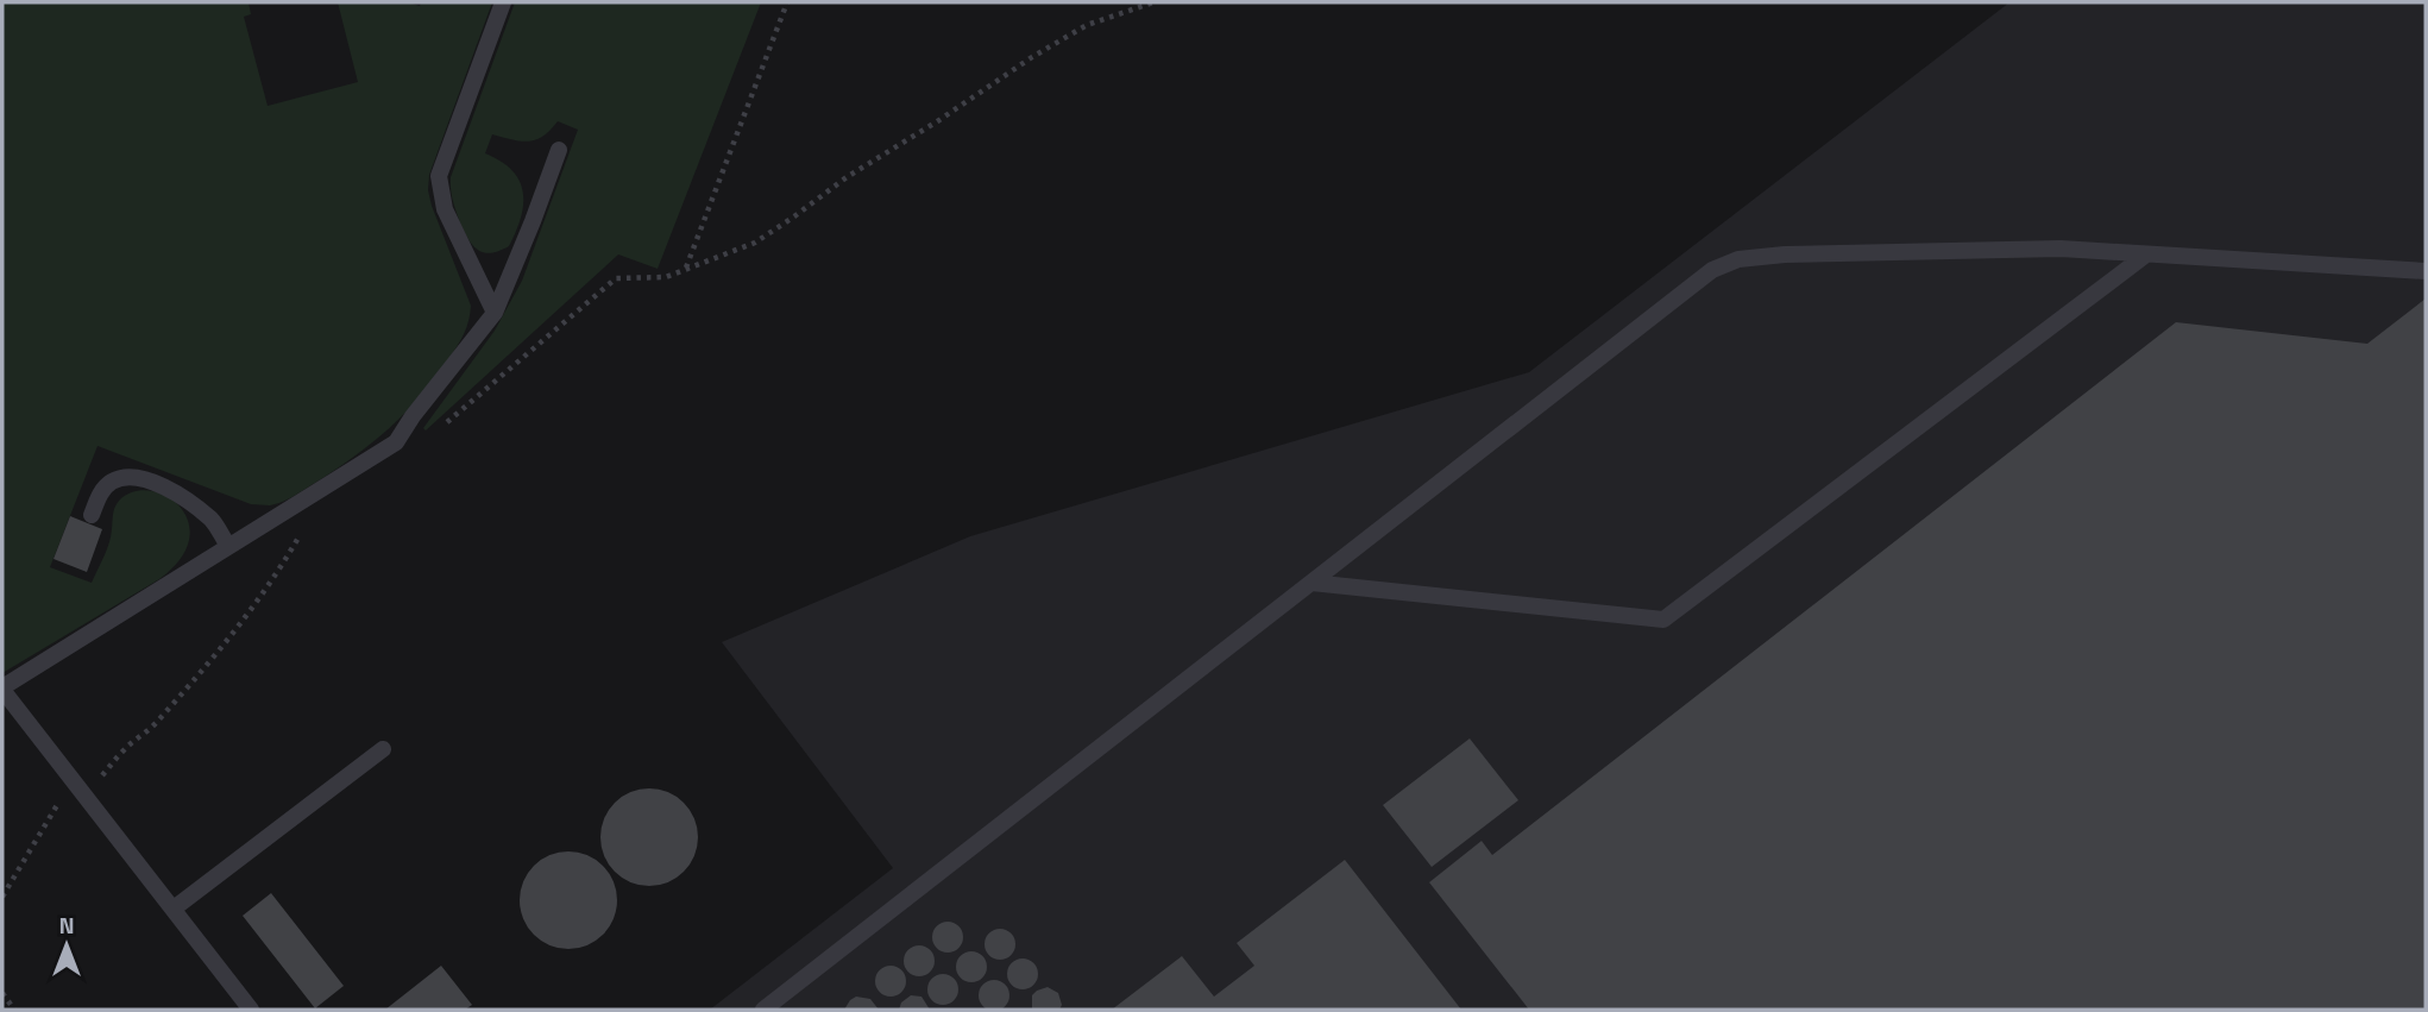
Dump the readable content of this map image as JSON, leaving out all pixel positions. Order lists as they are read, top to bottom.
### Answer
{
  "north": "top"
}
